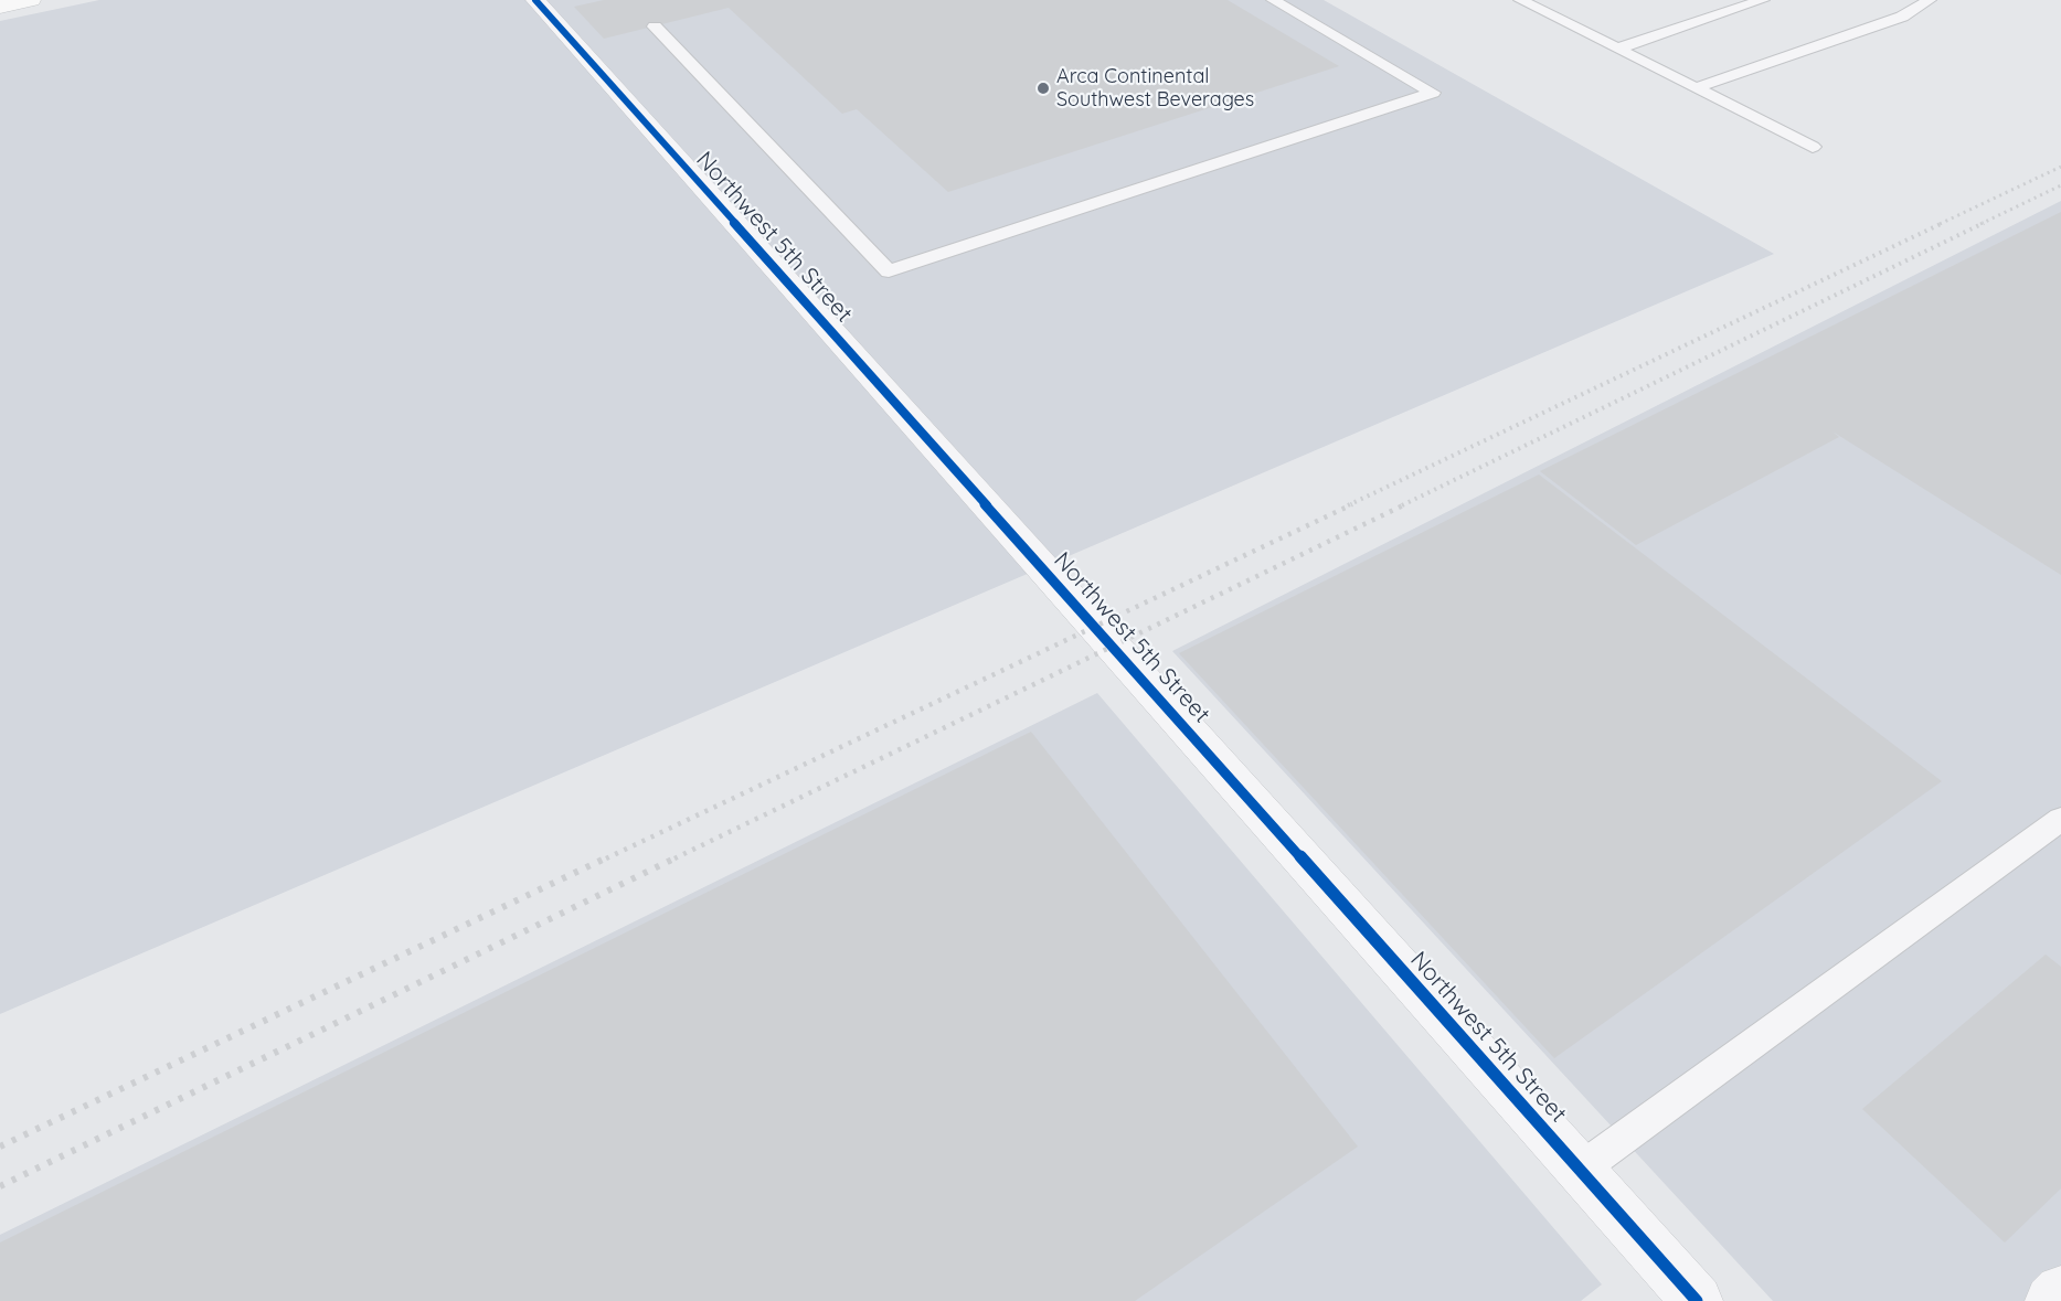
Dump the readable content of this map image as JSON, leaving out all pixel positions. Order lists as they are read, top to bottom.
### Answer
{
  "streets": {
    "street": ["Northwest 5th Street"]
  },
  "places": ["Arca Continental Southwest Beverages"]
}
